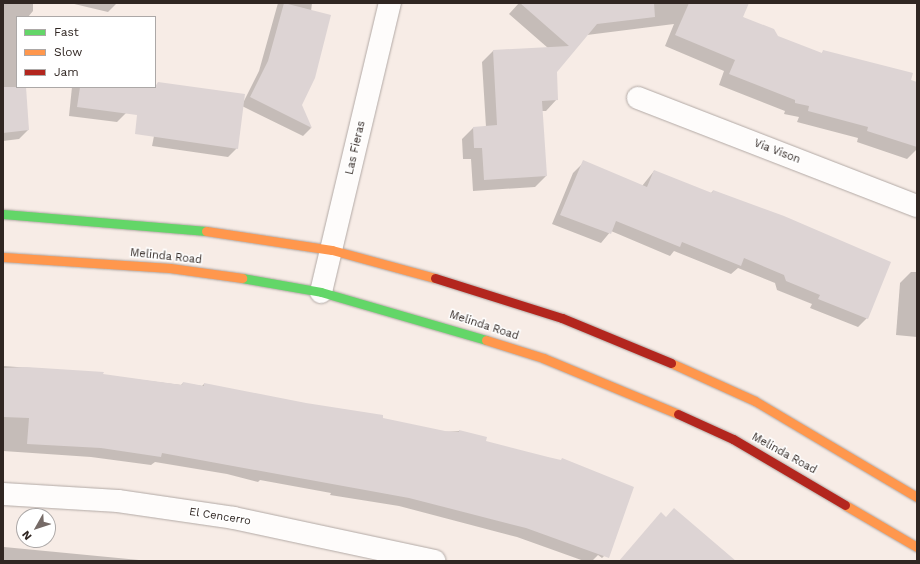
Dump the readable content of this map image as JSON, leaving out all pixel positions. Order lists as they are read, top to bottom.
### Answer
{
  "streets": {
    "main road": ["Melinda Road"],
    "street": ["Las Fieras", "Via Vison", "El Cencerro"]
  },
  "crossings": [
    ["Las Fieras", "Melinda Road"]
  ],
  "legend": ["Fast", "Slow", "Jam"],
  "north": "bottom left"
}
